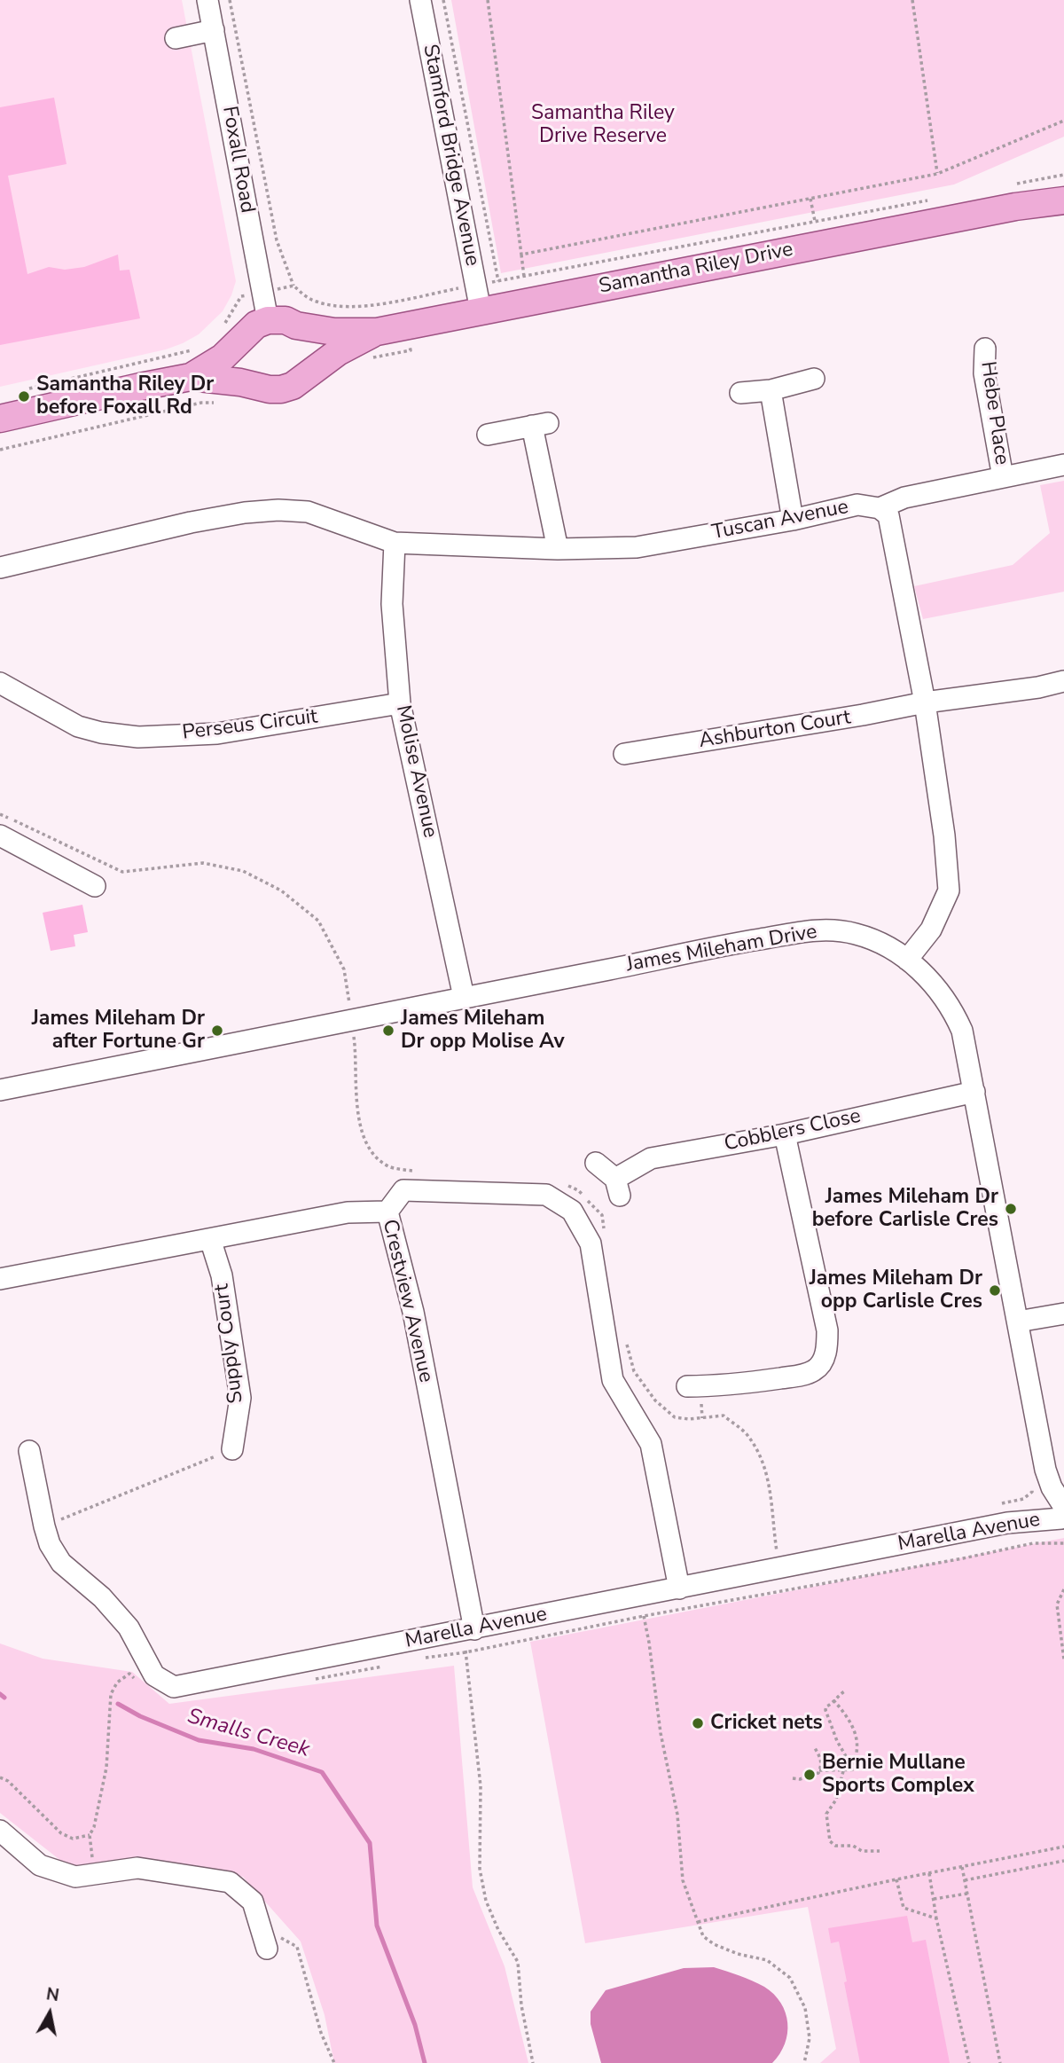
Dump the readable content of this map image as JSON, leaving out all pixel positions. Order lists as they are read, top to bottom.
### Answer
{
  "streets": {
    "main road": ["Samantha Riley Drive"],
    "street": [
      "Stamford Bridge Avenue",
      "Foxall Road",
      "Hebe Place",
      "Tuscan Avenue",
      "Perseus Circuit",
      "Ashburton Court",
      "Molise Avenue",
      "James Mileham Drive",
      "Cobblers Close",
      "Crestview Avenue",
      "Supply Court",
      "Marella Avenue"
    ]
  },
  "crossings": [
    ["Stamford Bridge Avenue", "Samantha Riley Drive"],
    ["Foxall Road", "Samantha Riley Drive"],
    ["Hebe Place", "Tuscan Avenue"],
    ["Tuscan Avenue", "Molise Avenue"],
    ["Perseus Circuit", "Molise Avenue"],
    ["Molise Avenue", "James Mileham Drive"],
    ["James Mileham Drive", "Cobblers Close"],
    ["James Mileham Drive", "Marella Avenue"],
    ["Crestview Avenue", "Supply Court"],
    ["Crestview Avenue", "Marella Avenue"]
  ],
  "water": ["Smalls Creek"],
  "parks": ["Samantha Riley Drive Reserve"],
  "places": [
    "Samantha Riley Dr before Foxall Rd",
    "James Mileham Dr after Fortune Gr",
    "James Mileham Dr opp Molise Av",
    "James Mileham Dr before Carlisle Cres",
    "James Mileham Dr opp Carlisle Cres",
    "Cricket nets",
    "Bernie Mullane Sports Complex"
  ],
  "north": "top"
}
